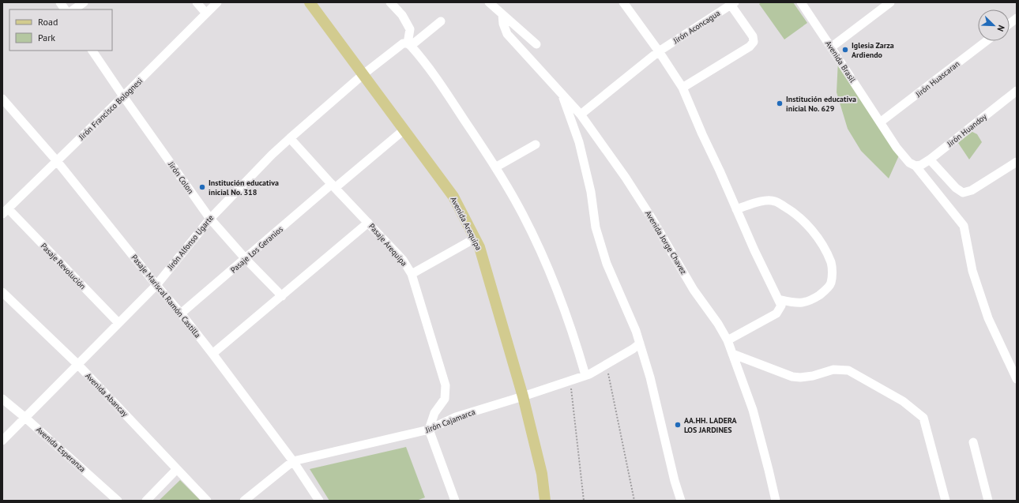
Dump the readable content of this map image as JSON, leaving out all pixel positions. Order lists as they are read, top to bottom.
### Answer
{
  "streets": {
    "main road": ["Avenida Arequipa"],
    "street": [
      "Jirón Aconcagua",
      "Avenida Brasil",
      "Jirón Huascaran",
      "Jirón Francisco Bolognesi",
      "Jirón Huandoy",
      "Jirón Colon",
      "Jirón Alfonso Ugarte",
      "Avenida Jorge Chavez",
      "Pasaje Arequipa",
      "Pasaje Los Geranios",
      "Pasaje Revolución",
      "Pasaje Mariscal Ramón Castilla",
      "Avenida Abancay",
      "Jirón Cajamarca",
      "Avenida Esperanza"
    ]
  },
  "crossings": [
    ["Jirón Aconcagua", "Avenida Jorge Chavez"],
    ["Avenida Brasil", "Jirón Huascaran"],
    ["Avenida Brasil", "Jirón Huandoy"],
    ["Jirón Francisco Bolognesi", "Jirón Colon"],
    ["Jirón Francisco Bolognesi", "Pasaje Revolución"],
    ["Jirón Francisco Bolognesi", "Pasaje Mariscal Ramón Castilla"],
    ["Jirón Colon", "Jirón Alfonso Ugarte"],
    ["Jirón Colon", "Pasaje Los Geranios"],
    ["Avenida Arequipa", "Jirón Alfonso Ugarte"],
    ["Avenida Arequipa", "Pasaje Los Geranios"],
    ["Avenida Arequipa", "Jirón Cajamarca"],
    ["Jirón Alfonso Ugarte", "Pasaje Arequipa"],
    ["Jirón Alfonso Ugarte", "Pasaje Revolución"],
    ["Jirón Alfonso Ugarte", "Pasaje Mariscal Ramón Castilla"],
    ["Jirón Alfonso Ugarte", "Avenida Abancay"],
    ["Jirón Alfonso Ugarte", "Avenida Esperanza"],
    ["Pasaje Arequipa", "Pasaje Los Geranios"],
    ["Pasaje Arequipa", "Jirón Cajamarca"],
    ["Pasaje Los Geranios", "Pasaje Mariscal Ramón Castilla"],
    ["Pasaje Mariscal Ramón Castilla", "Jirón Cajamarca"]
  ],
  "places": [
    "Iglesia Zarza Ardiendo",
    "Institución educativa inicial No. 629",
    "Institución educativa inicial No. 318",
    "AA.HH. LADERA LOS JARDINES"
  ],
  "legend": ["Road", "Park"],
  "north": "bottom right"
}
